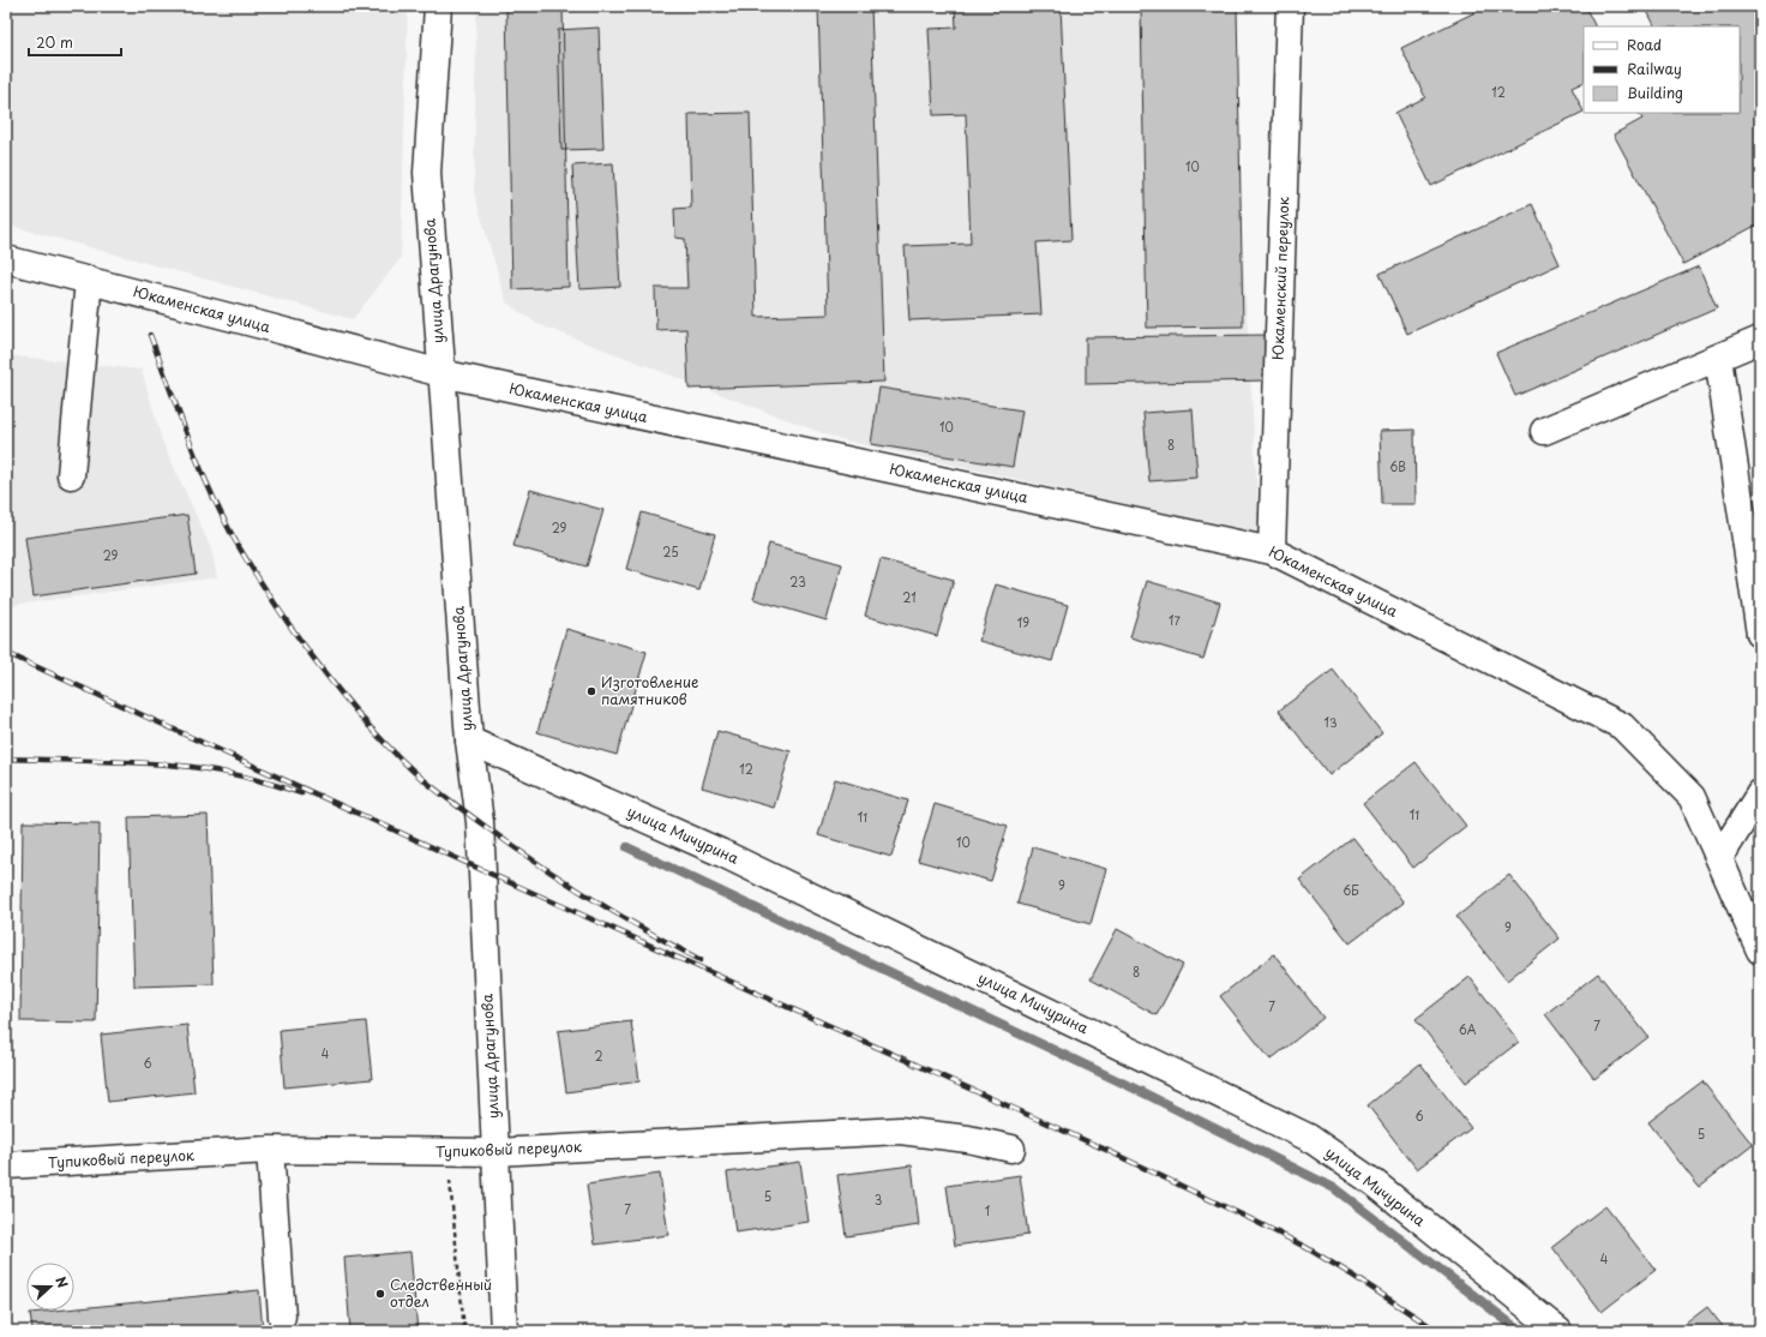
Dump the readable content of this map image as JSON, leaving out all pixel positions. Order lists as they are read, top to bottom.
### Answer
{
  "streets": {
    "street": [
      "Юкаменский переулок",
      "улица Драгунова",
      "Юкаменская улица",
      "улица Мичурина",
      "Тупиковый переулок"
    ]
  },
  "crossings": [
    ["Юкаменский переулок", "Юкаменская улица"],
    ["улица Драгунова", "Юкаменская улица"],
    ["улица Драгунова", "улица Мичурина"],
    ["улица Драгунова", "Тупиковый переулок"]
  ],
  "places": ["Изготовление памятников", "Следственный отдел"],
  "house_numbers": [
    "12",
    "10",
    "10",
    "8",
    "6В",
    "29",
    "25",
    "29",
    "23",
    "21",
    "17",
    "19",
    "13",
    "12",
    "11",
    "11",
    "10",
    "9",
    "6Б",
    "9",
    "8",
    "7",
    "7",
    "6А",
    "4",
    "2",
    "6",
    "6",
    "5",
    "5",
    "3",
    "7",
    "1",
    "4"
  ],
  "legend": ["Road", "Railway", "Building"],
  "scale_bar": "20 m",
  "north": "right"
}
